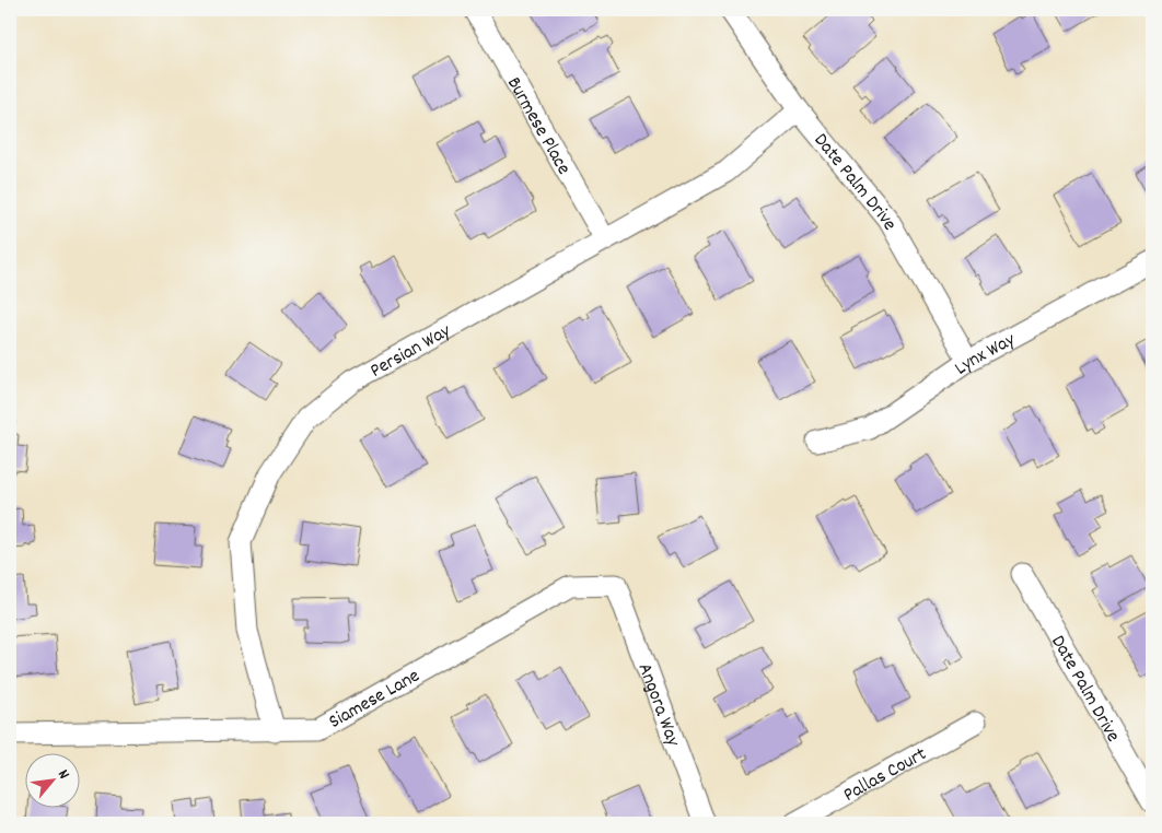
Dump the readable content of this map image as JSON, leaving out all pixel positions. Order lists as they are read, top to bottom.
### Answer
{
  "streets": {
    "street": [
      "Burmese Place",
      "Date Palm Drive",
      "Persian Way",
      "Lynx Way",
      "Siamese Lane",
      "Angora Way",
      "Pallas Court"
    ]
  },
  "crossings": [
    ["Burmese Place", "Persian Way"],
    ["Date Palm Drive", "Persian Way"],
    ["Date Palm Drive", "Lynx Way"],
    ["Persian Way", "Siamese Lane"],
    ["Siamese Lane", "Angora Way"]
  ],
  "north": "top right"
}
